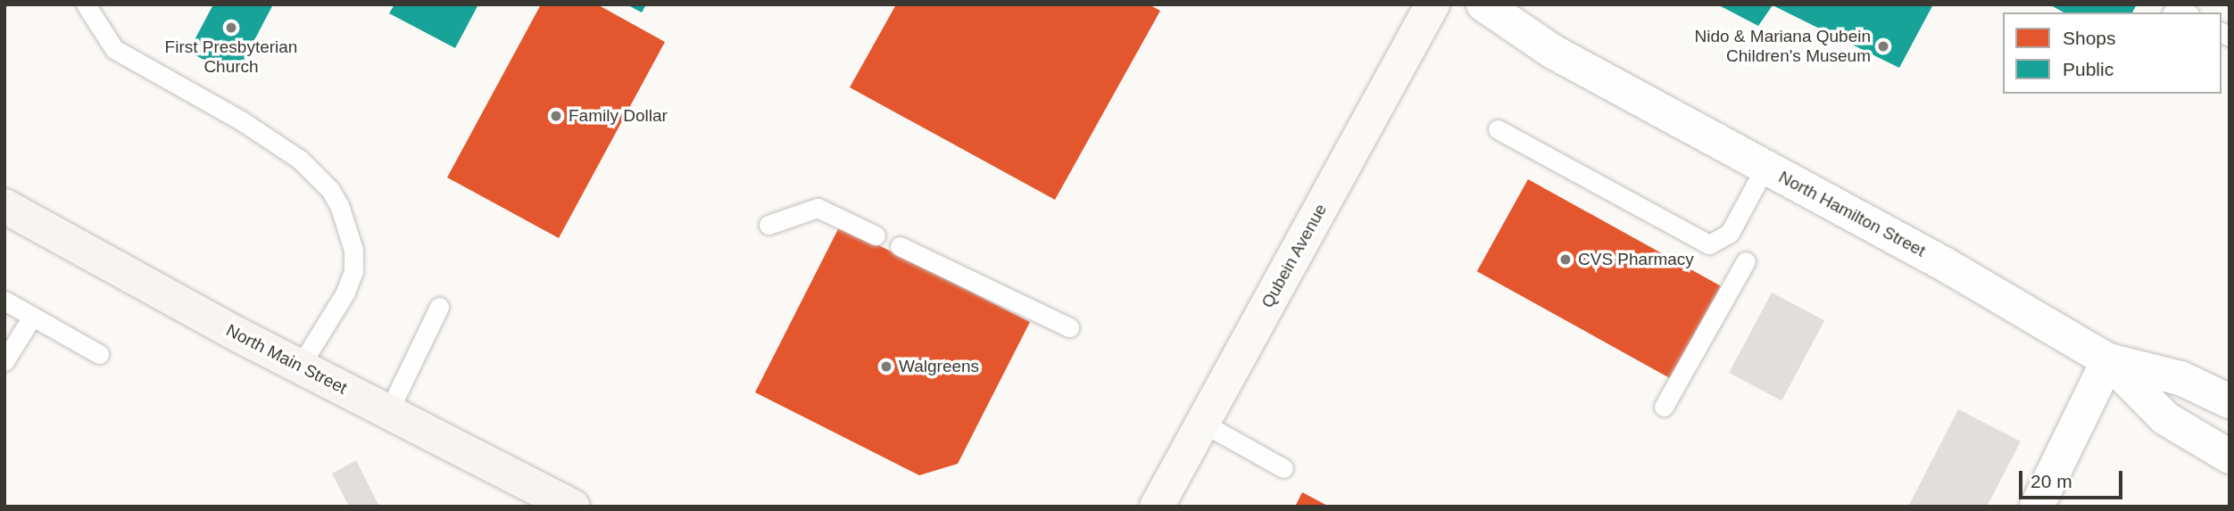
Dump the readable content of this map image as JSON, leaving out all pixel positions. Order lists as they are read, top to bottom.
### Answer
{
  "streets": {
    "main road": ["Qubein Avenue", "North Main Street"],
    "street": ["North Hamilton Street"]
  },
  "places": [
    "First Presbyterian Church",
    "Nido & Mariana Qubein Children's Museum",
    "Family Dollar",
    "CVS Pharmacy",
    "Walgreens"
  ],
  "legend": ["Shops", "Public"],
  "scale_bar": "20 m"
}
